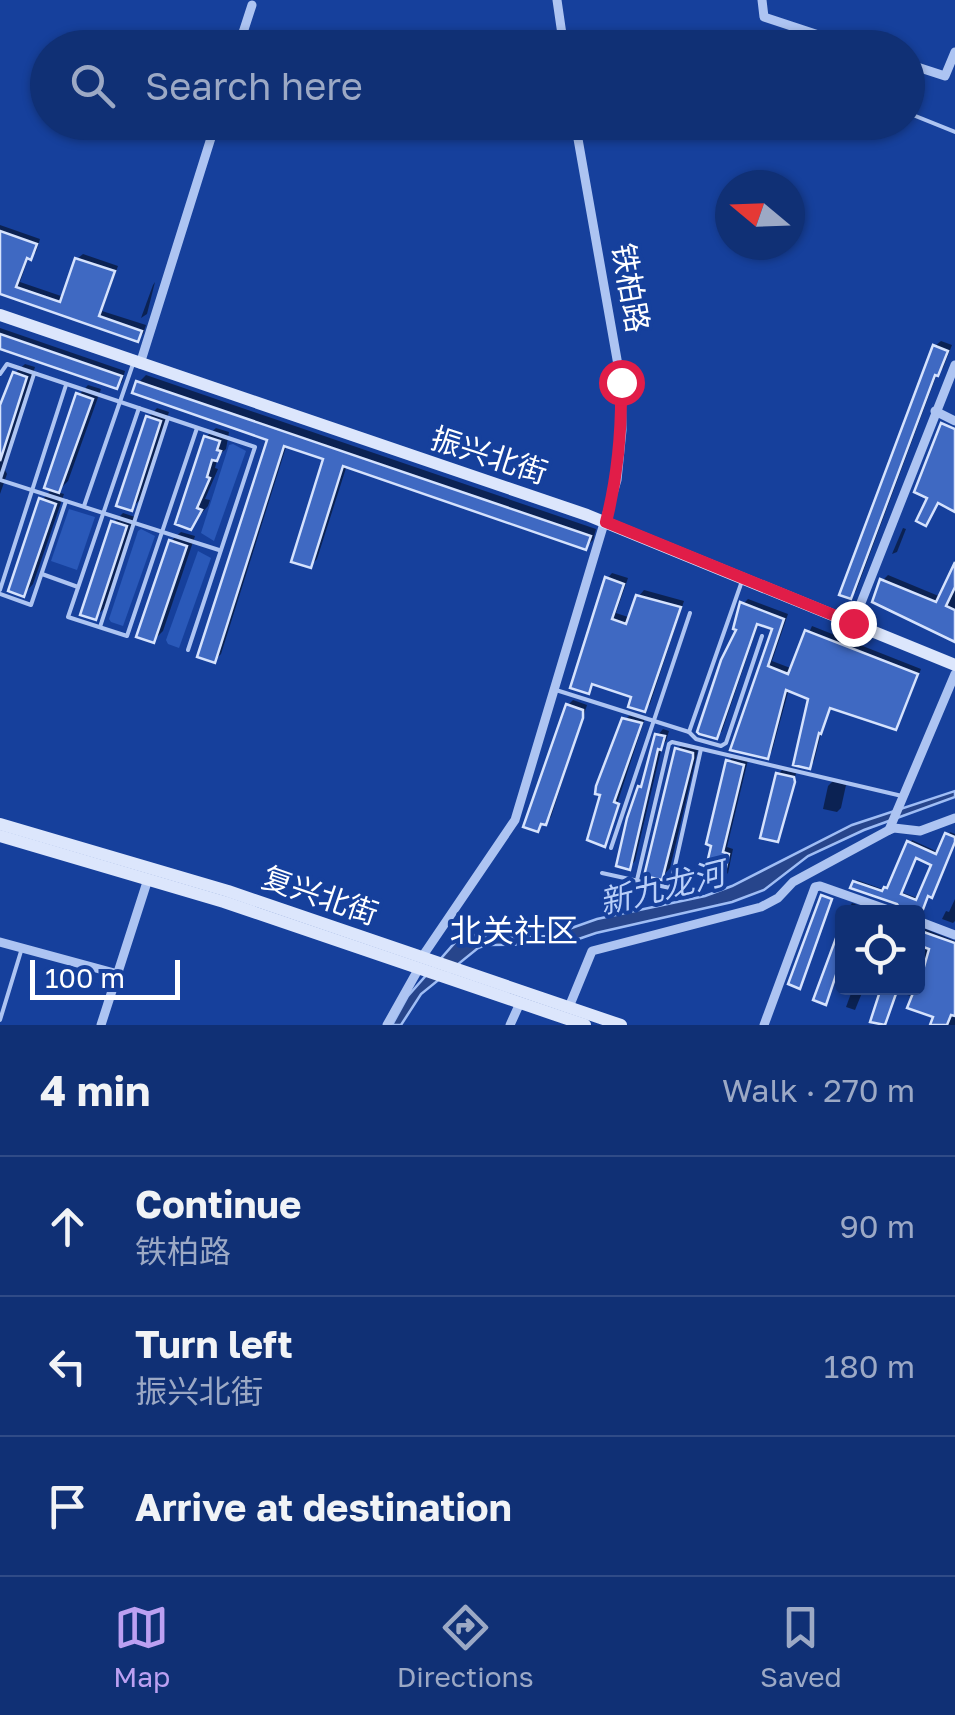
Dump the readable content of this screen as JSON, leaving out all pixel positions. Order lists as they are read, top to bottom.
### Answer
{
  "streets": {
    "main road": ["振兴北街", "复兴北街"],
    "street": ["铁柏路"]
  },
  "crossings": [
    ["铁柏路", "振兴北街"],
    ["铁柏路", "复兴北街"]
  ],
  "districts": ["北关社区"],
  "water": ["新九龙河"],
  "scale_bar": "100 m",
  "north": "left",
  "page": {
    "search": "Search here",
    "scale": "100 m",
    "heading": ["4 min", "Walk · 270 m"],
    "list": [
      ["Continue", "铁柏路", "90 m"],
      ["Turn left", "振兴北街", "180 m"],
      "Arrive at destination"
    ],
    "nav": ["Map", "Directions", "Saved"]
  }
}
